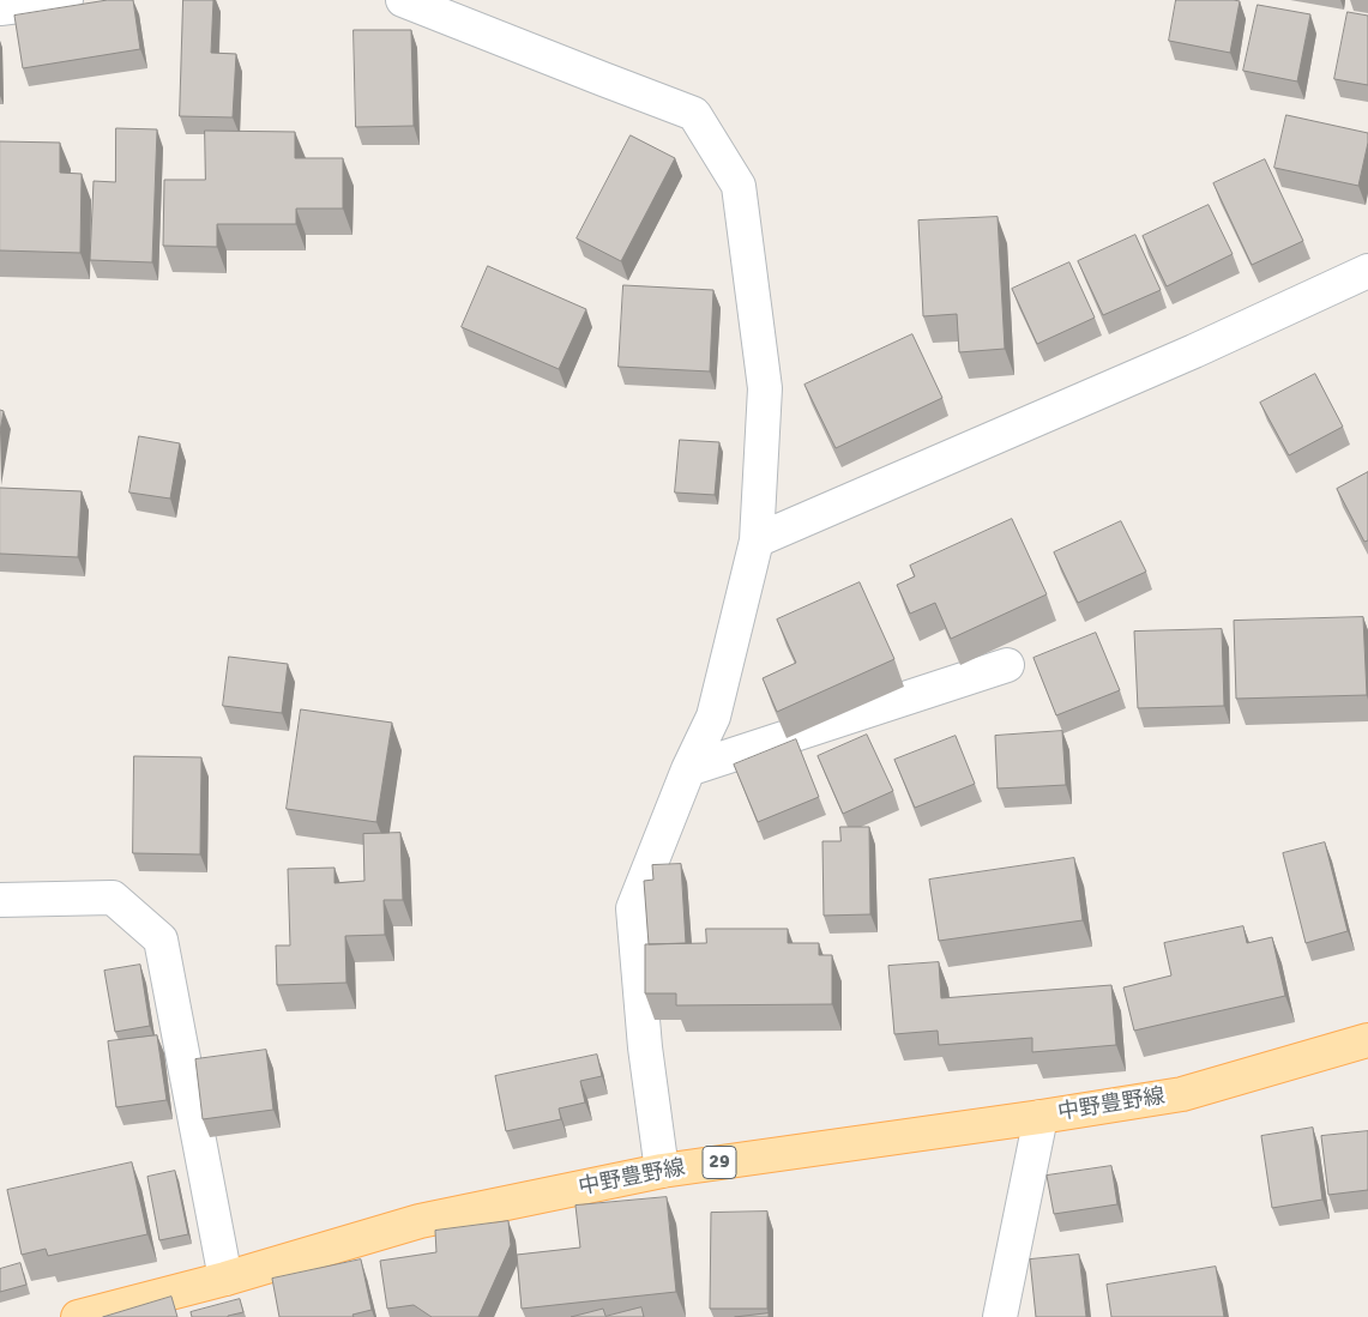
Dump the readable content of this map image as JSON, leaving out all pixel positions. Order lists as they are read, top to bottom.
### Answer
{
  "streets": {
    "main road": ["中野豊野線", "29"]
  }
}
